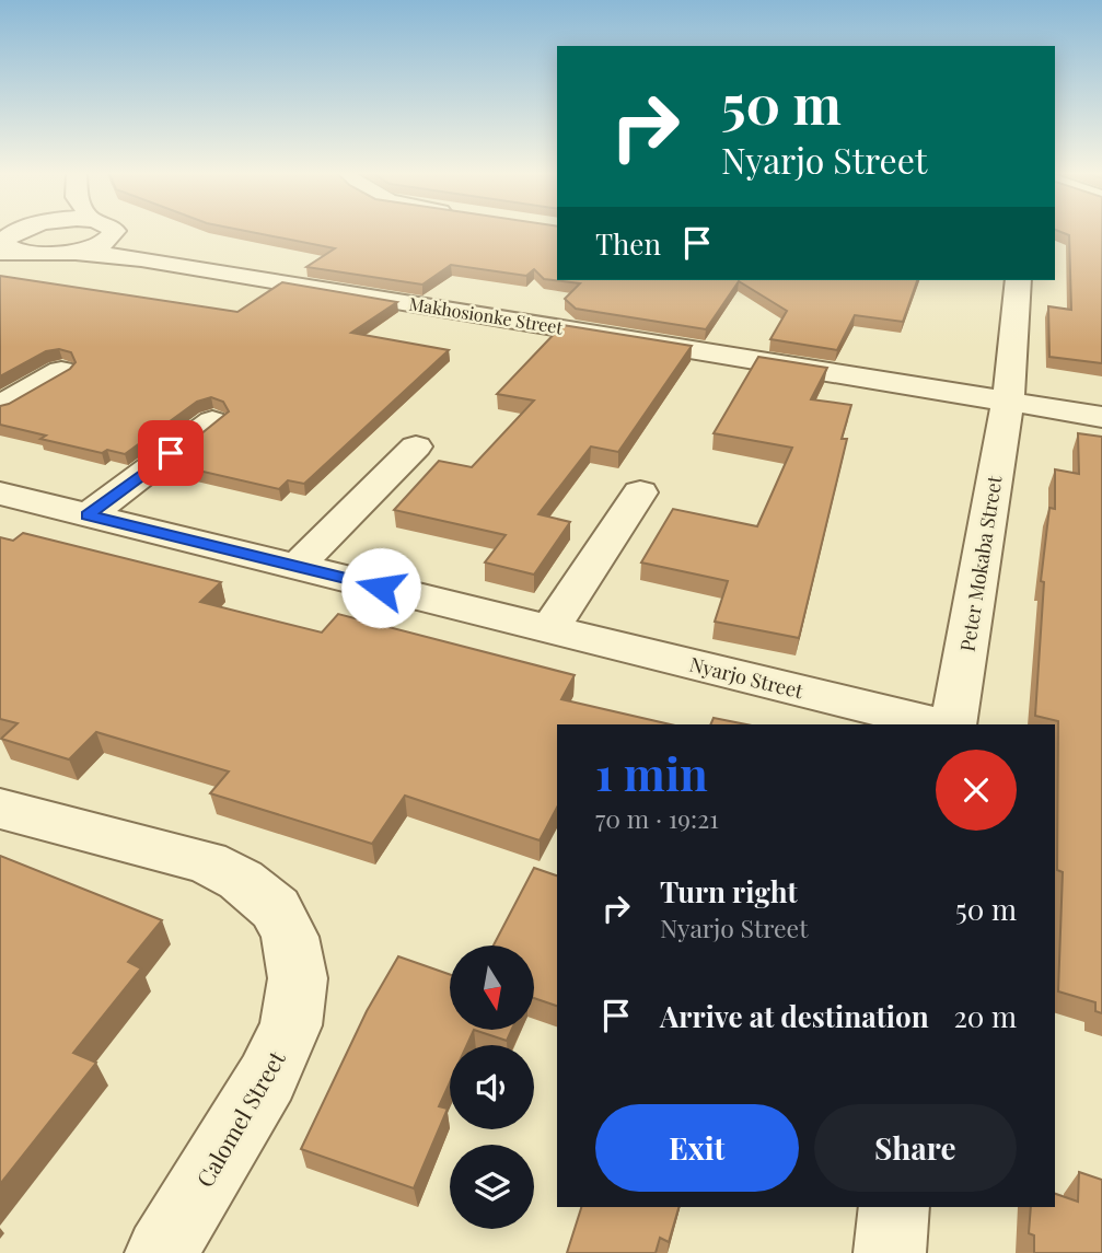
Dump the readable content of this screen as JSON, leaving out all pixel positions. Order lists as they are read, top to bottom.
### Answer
{
  "streets": {
    "street": [
      "Makhosionke Street",
      "Peter Mokaba Street",
      "Nyarjo Street",
      "Calomel Street"
    ]
  },
  "crossings": [
    ["Makhosionke Street", "Peter Mokaba Street"]
  ],
  "north": "bottom",
  "page": {
    "turn": ["50 m", "Nyarjo Street"],
    "then": "Then",
    "heading": ["1 min", "70 m · 19:21"],
    "list": [
      {
        "name": "Turn right",
        "note": "Nyarjo Street",
        "value": "50 m"
      },
      {
        "name": "Arrive at destination",
        "value": "20 m"
      }
    ],
    "buttons": ["Exit", "Share"]
  }
}
